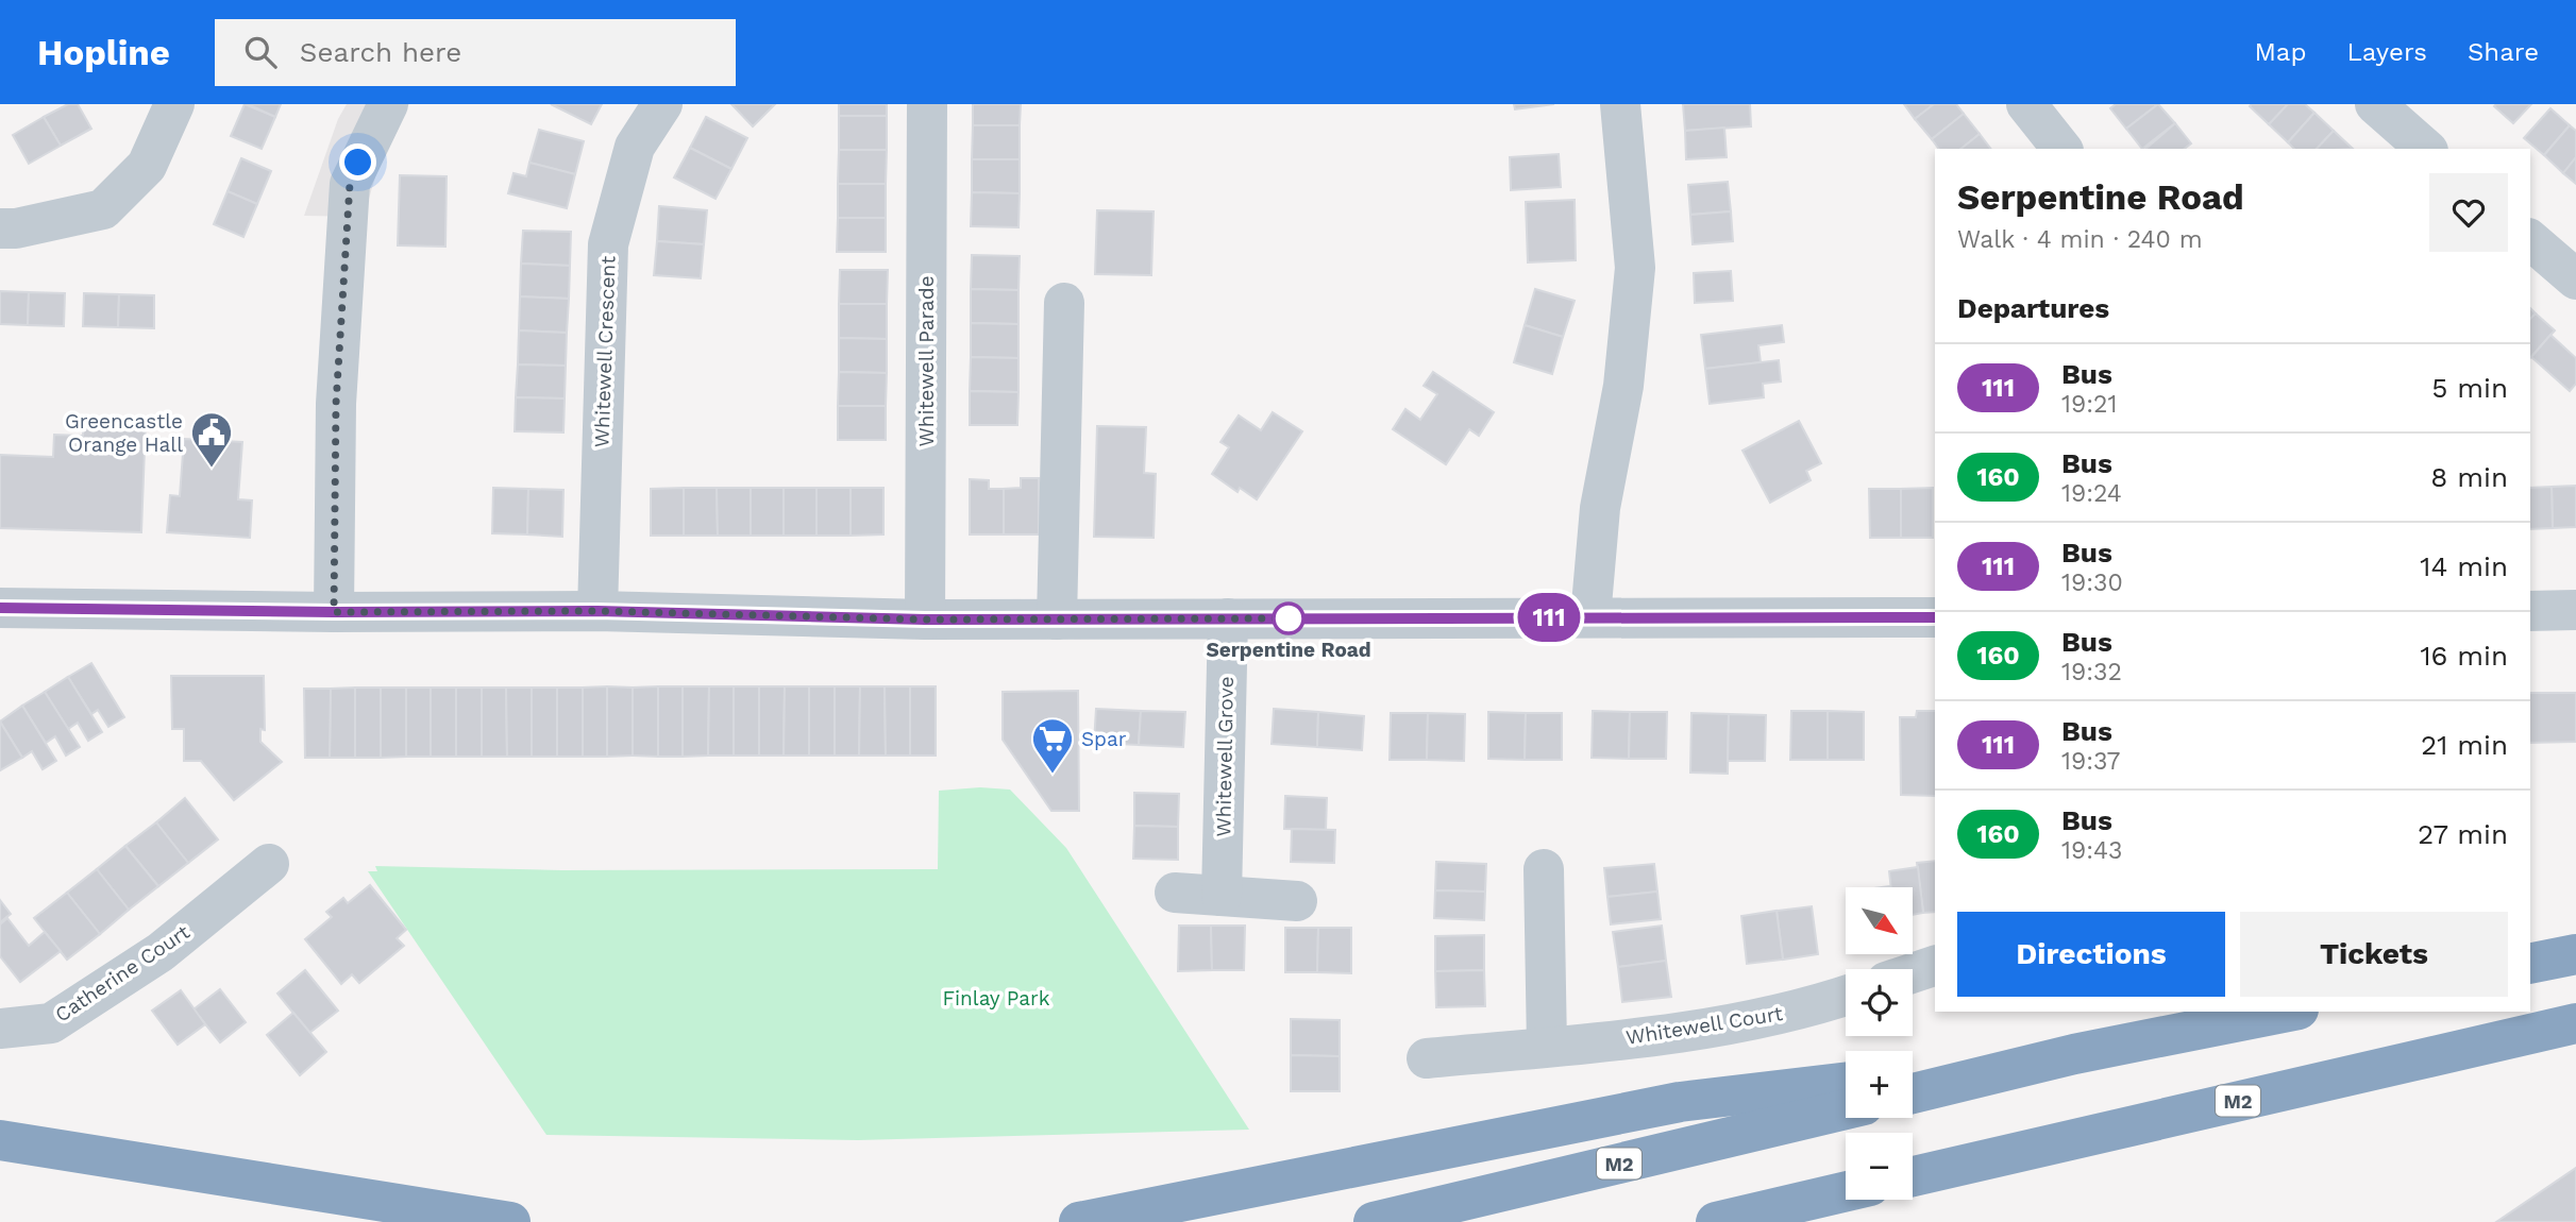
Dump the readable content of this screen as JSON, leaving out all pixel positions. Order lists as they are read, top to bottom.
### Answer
{
  "streets": {
    "highway": ["M2"],
    "street": [
      "Whitewell Crescent",
      "Whitewell Parade",
      "Whitewell Grove",
      "Catherine Court",
      "Whitewell Court"
    ]
  },
  "parks": ["Finlay Park"],
  "places": {
    "public building": ["Greencastle Orange Hall"],
    "other": ["Serpentine Road"],
    "supermarket": ["Spar"]
  },
  "lines": ["bus line 111"],
  "north": "bottom right",
  "page": {
    "header": "Hopline",
    "search": "Search here",
    "nav": ["Map", "Layers", "Share"],
    "on_map": "111",
    "heading": [
      ["Serpentine Road", "Walk · 4 min · 240 m"],
      "Departures"
    ],
    "list": [
      {
        "mark": "111",
        "name": "Bus",
        "note": "19:21",
        "value": "5 min"
      },
      {
        "mark": "160",
        "name": "Bus",
        "note": "19:24",
        "value": "8 min"
      },
      {
        "mark": "111",
        "name": "Bus",
        "note": "19:30",
        "value": "14 min"
      },
      {
        "mark": "160",
        "name": "Bus",
        "note": "19:32",
        "value": "16 min"
      },
      {
        "mark": "111",
        "name": "Bus",
        "note": "19:37",
        "value": "21 min"
      },
      {
        "mark": "160",
        "name": "Bus",
        "note": "19:43",
        "value": "27 min"
      }
    ],
    "map_buttons": ["+", "−"],
    "buttons": ["Directions", "Tickets"]
  }
}
